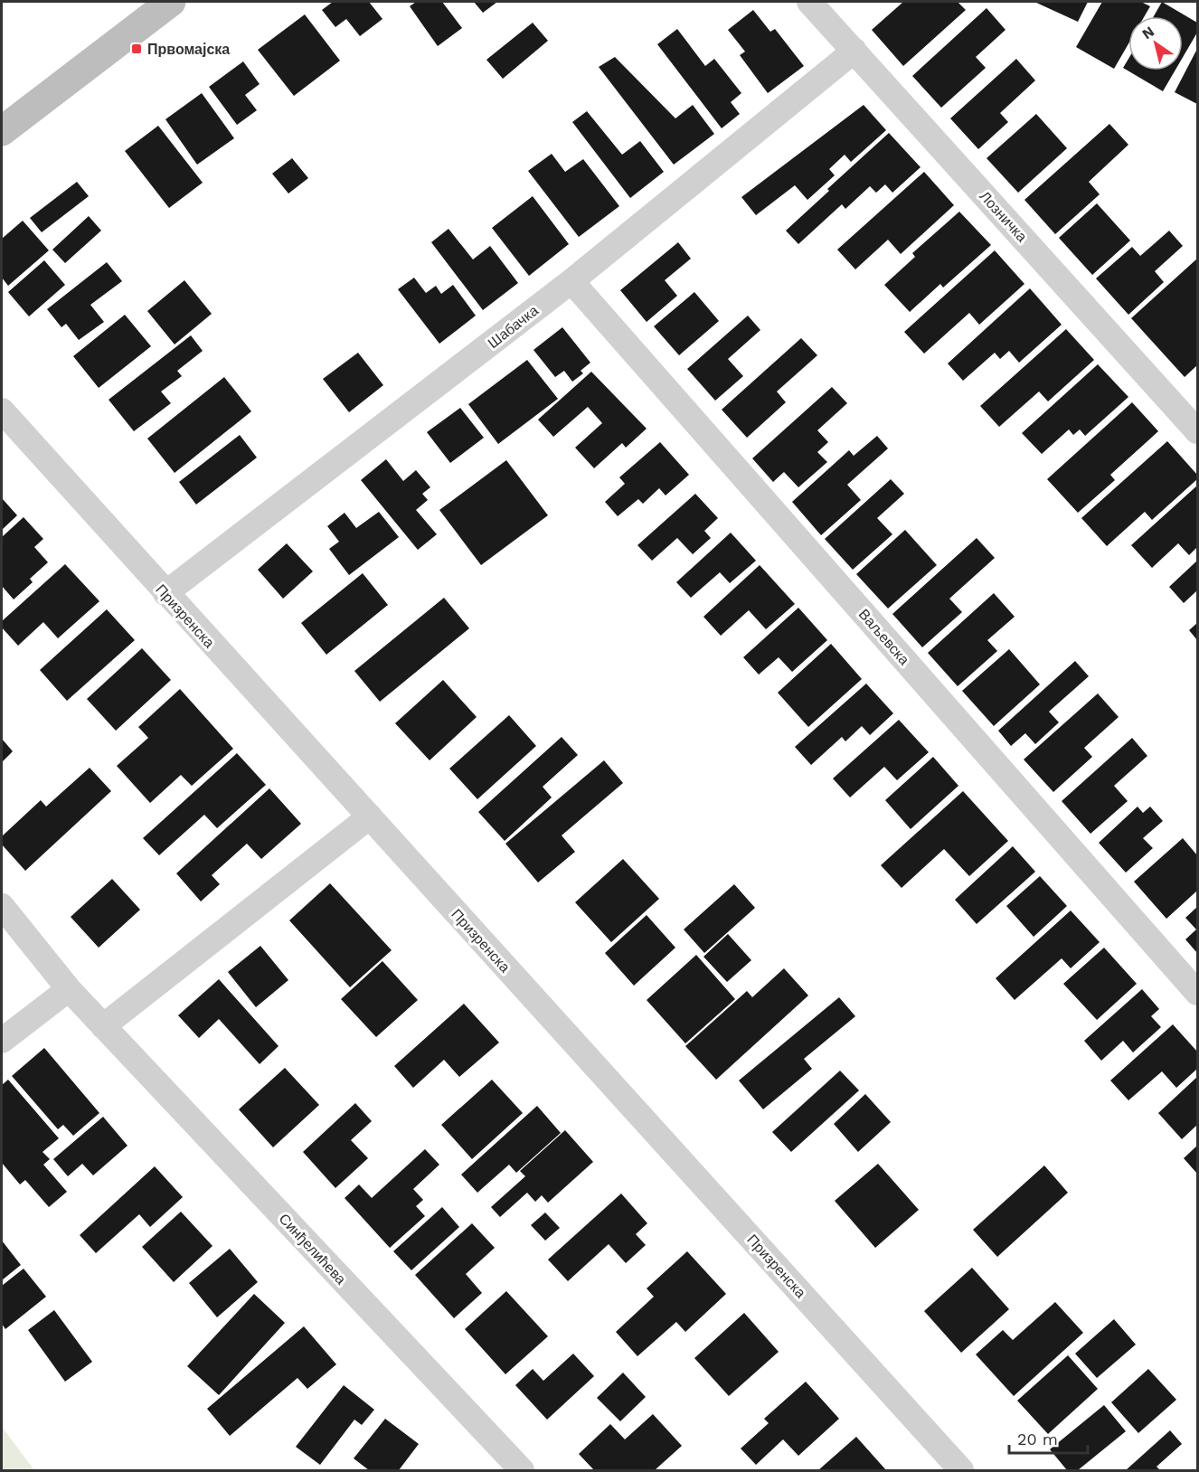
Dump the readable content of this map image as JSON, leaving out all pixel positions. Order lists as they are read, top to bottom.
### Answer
{
  "streets": {
    "street": [
      "Лозничка",
      "Шабачка",
      "Призренска",
      "Ваљевска",
      "Синђелићева"
    ]
  },
  "crossings": [
    ["Лозничка", "Шабачка"],
    ["Шабачка", "Призренска"],
    ["Шабачка", "Ваљевска"]
  ],
  "places": {
    "transit": ["Првомајска"]
  },
  "scale_bar": "20 m",
  "north": "top left"
}
